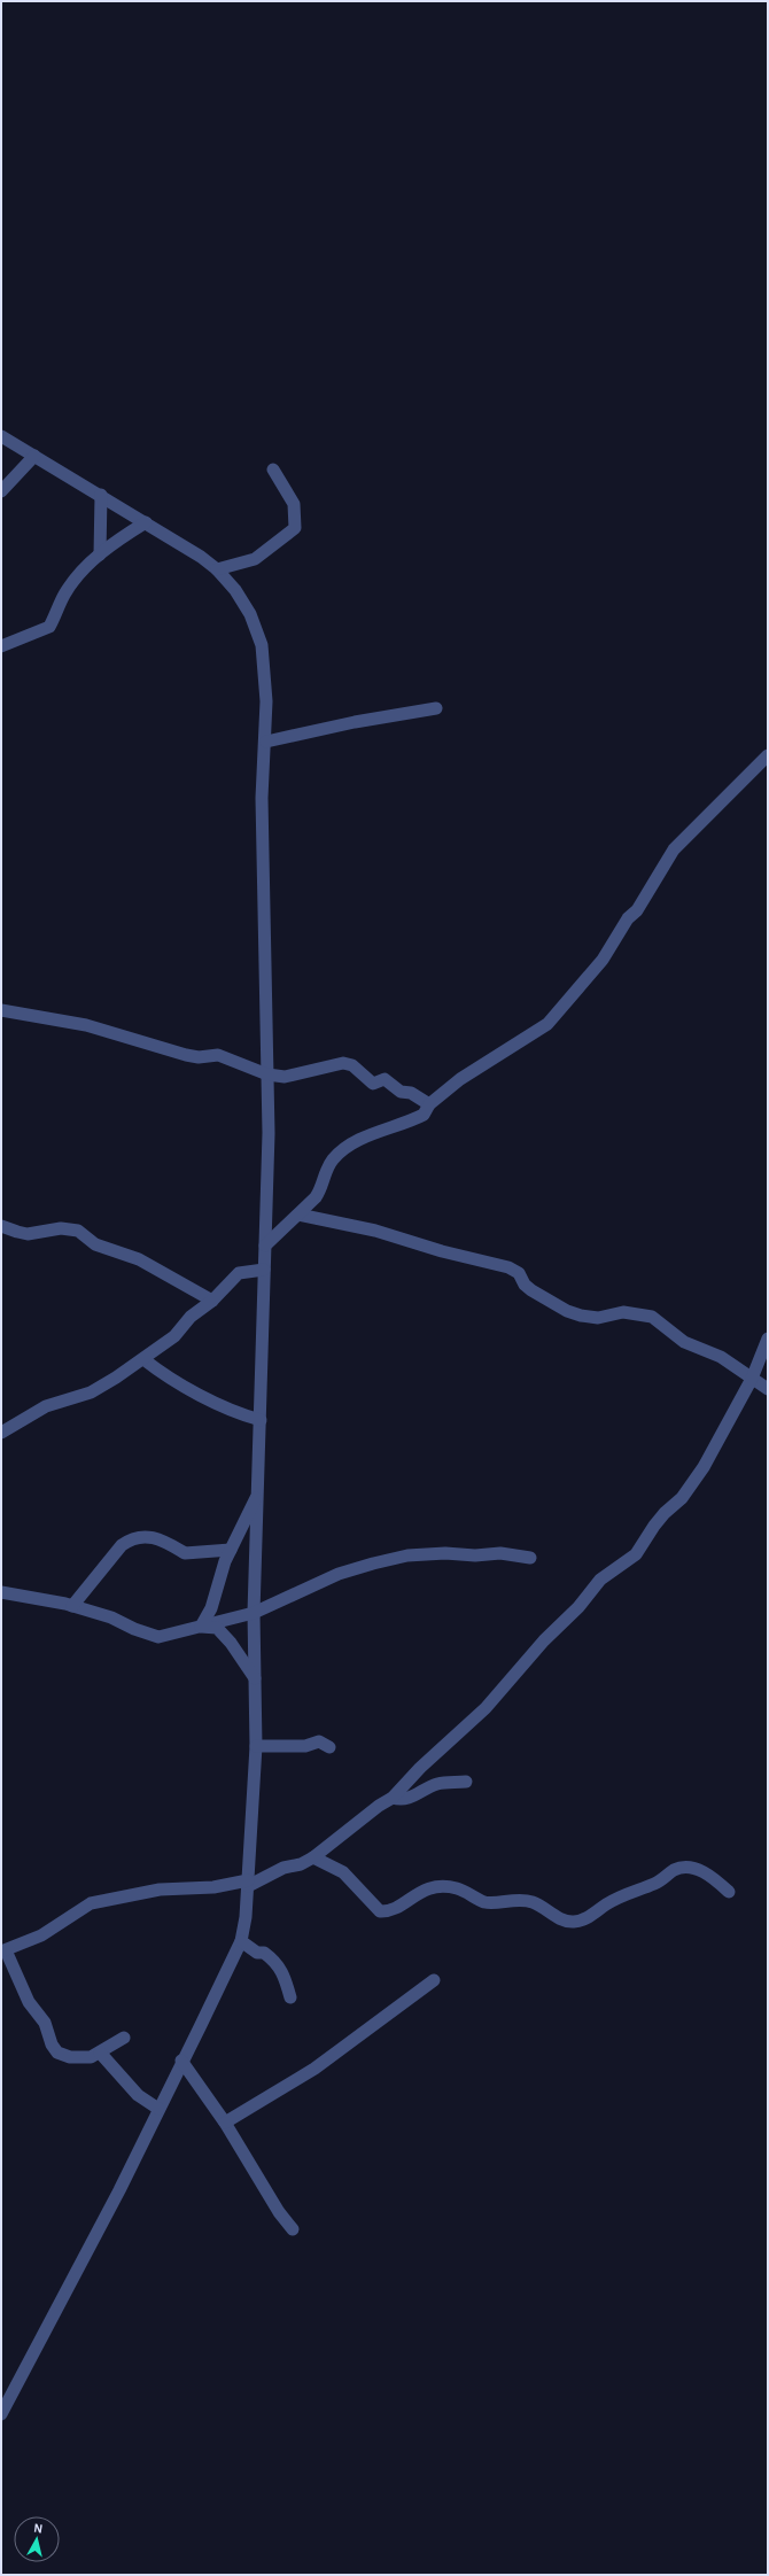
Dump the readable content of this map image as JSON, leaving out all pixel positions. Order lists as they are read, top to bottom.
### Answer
{
  "north": "top"
}
